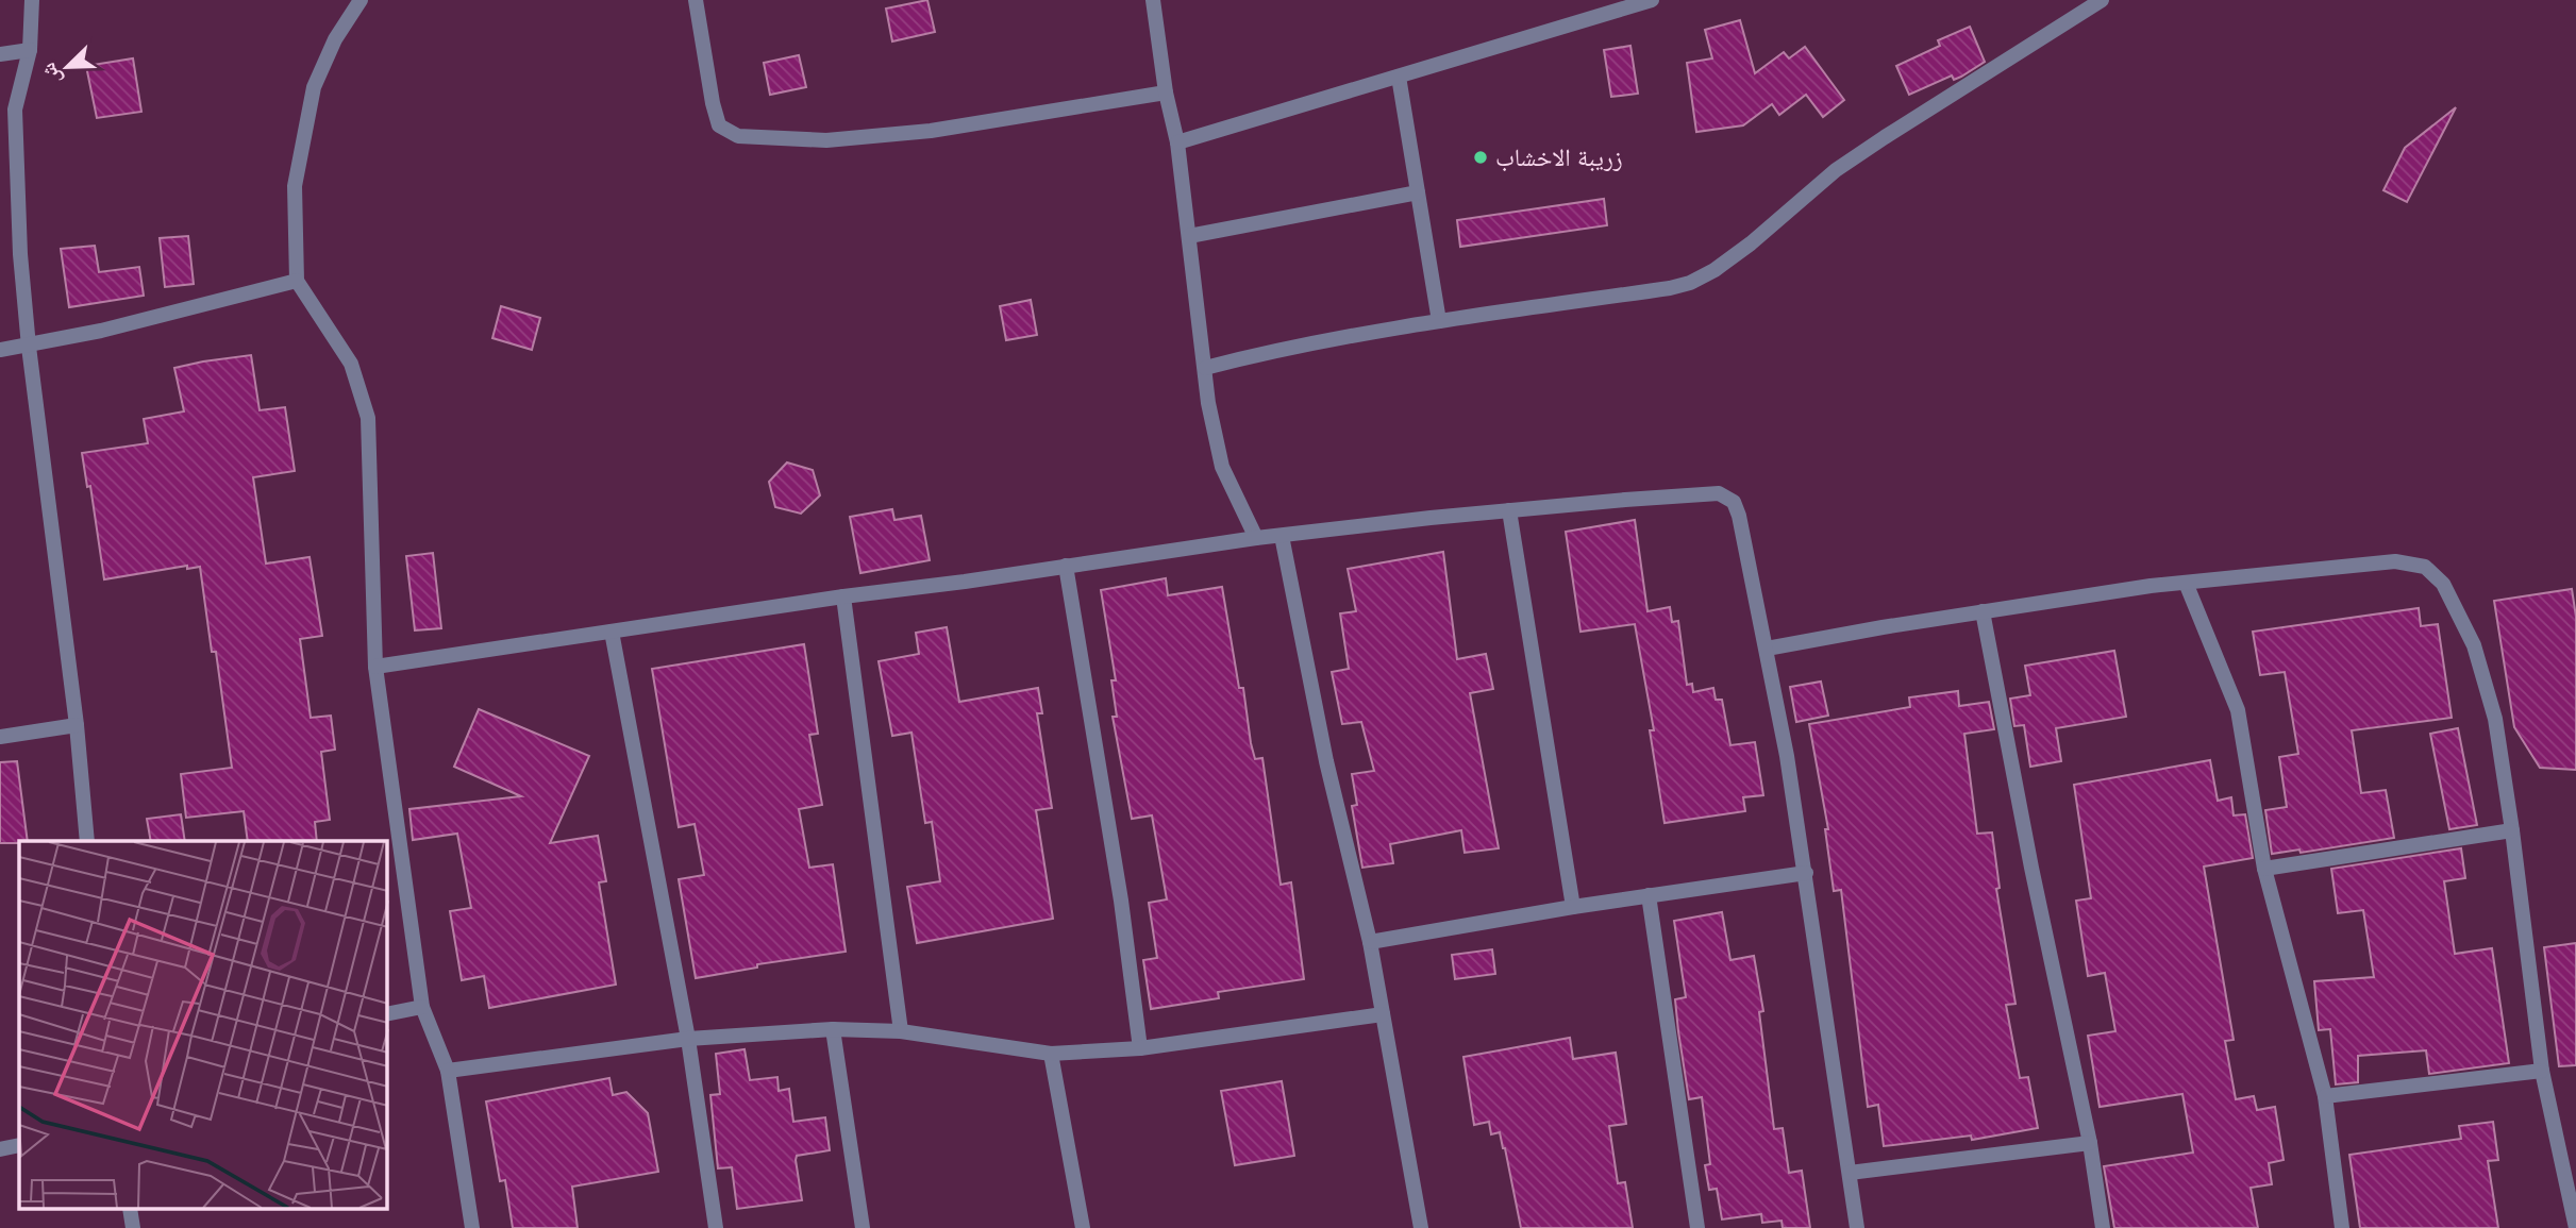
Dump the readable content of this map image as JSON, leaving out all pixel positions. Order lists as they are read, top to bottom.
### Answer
{
  "places": ["زريبة الاخشاب"],
  "north": "bottom left"
}
